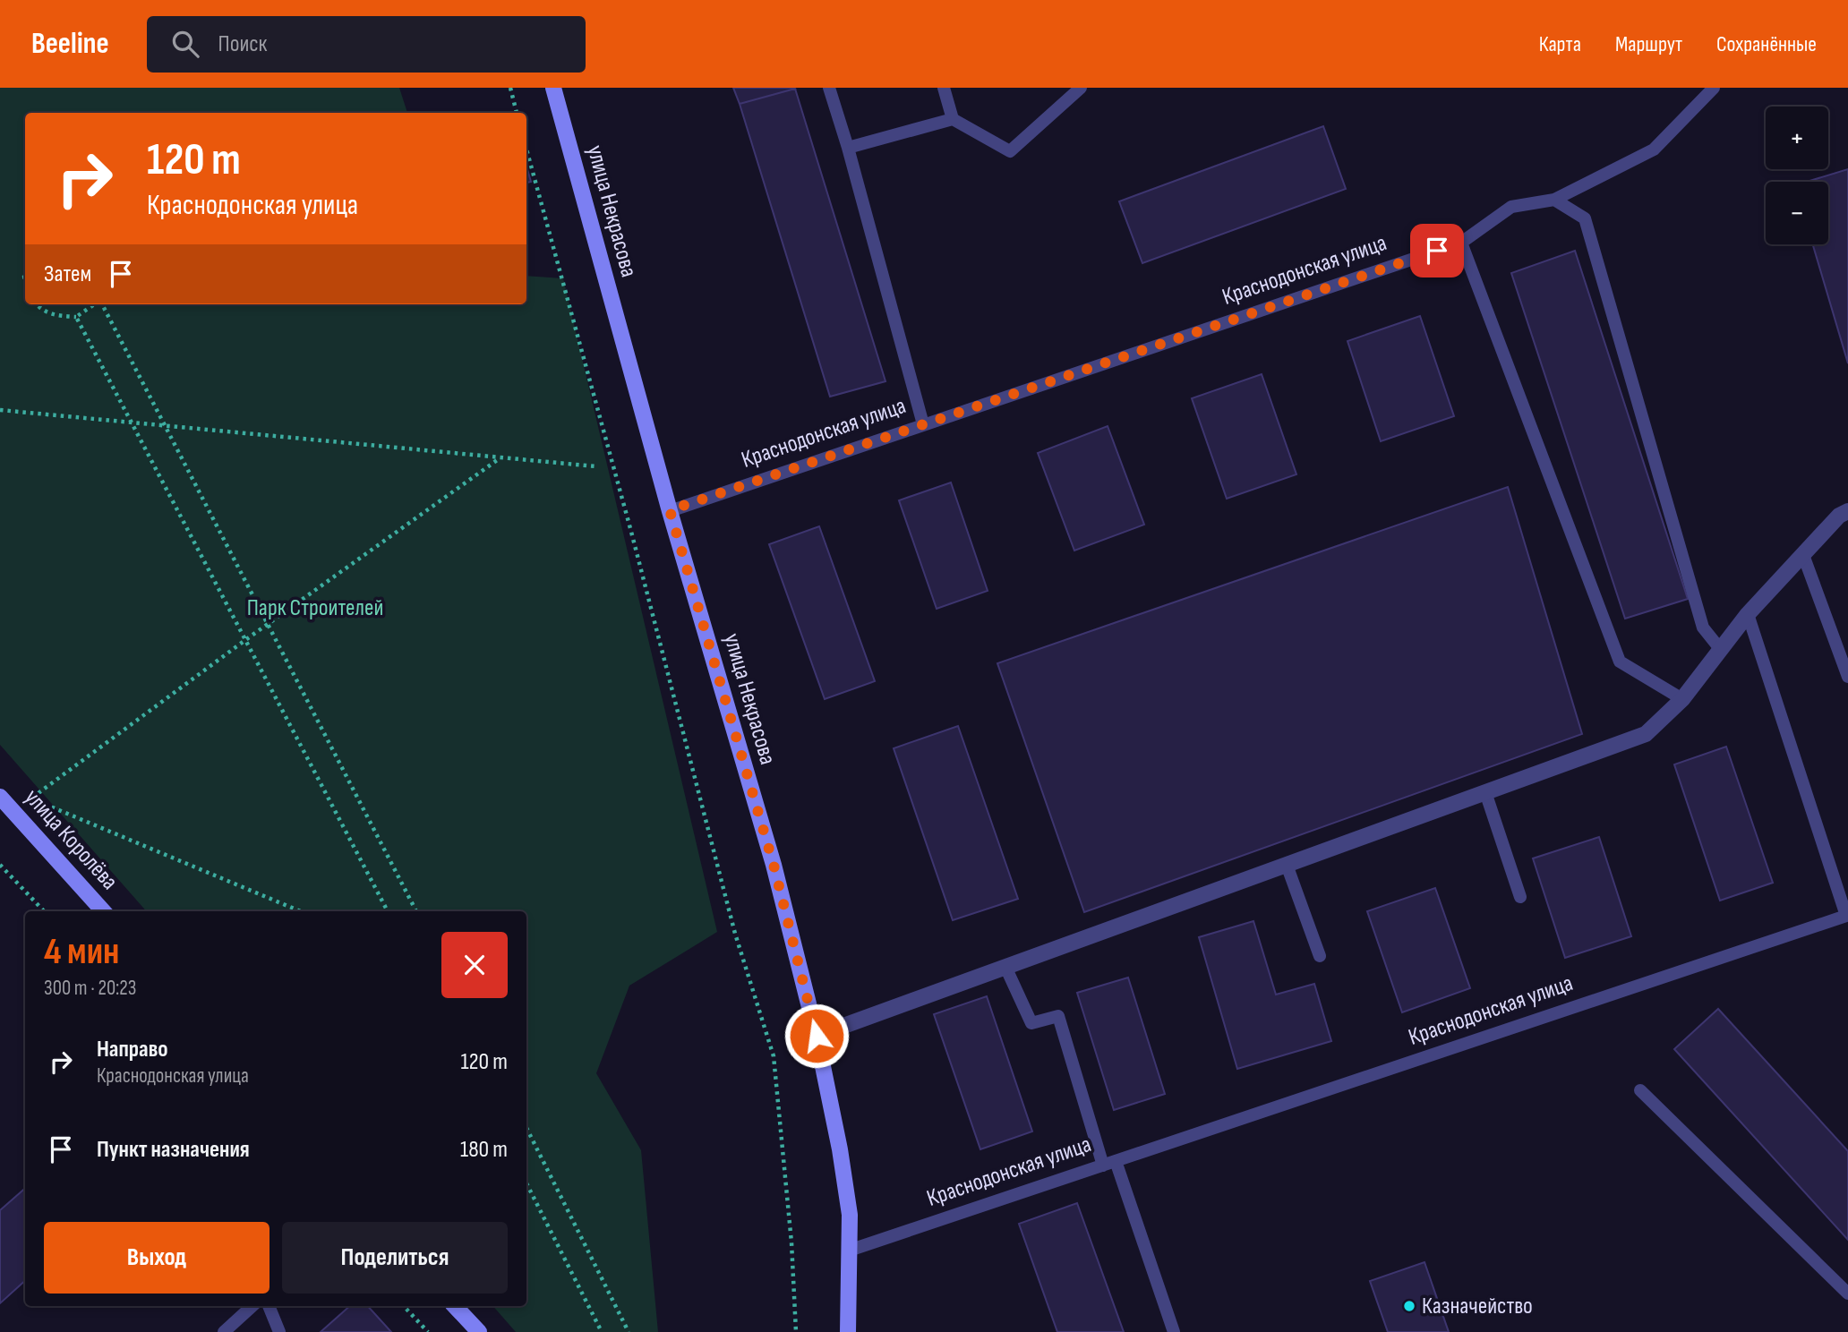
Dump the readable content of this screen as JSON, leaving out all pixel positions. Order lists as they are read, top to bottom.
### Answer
{
  "streets": {
    "main road": ["улица Некрасова", "улица Королёва"],
    "lane": ["Краснодонская улица"]
  },
  "crossings": [
    ["улица Некрасова", "Краснодонская улица"]
  ],
  "parks": ["Парк Строителей"],
  "places": ["Казначейство"],
  "page": {
    "header": "Beeline",
    "search": "Поиск",
    "nav": ["Карта", "Маршрут", "Сохранённые"],
    "map_buttons": ["+", "−"],
    "turn": ["120 m", "Краснодонская улица"],
    "then": "Затем",
    "heading": ["4 мин", "300 m · 20:23"],
    "list": [
      {
        "name": "Направо",
        "note": "Краснодонская улица",
        "value": "120 m"
      },
      {
        "name": "Пункт назначения",
        "value": "180 m"
      }
    ],
    "buttons": ["Выход", "Поделиться"]
  }
}
